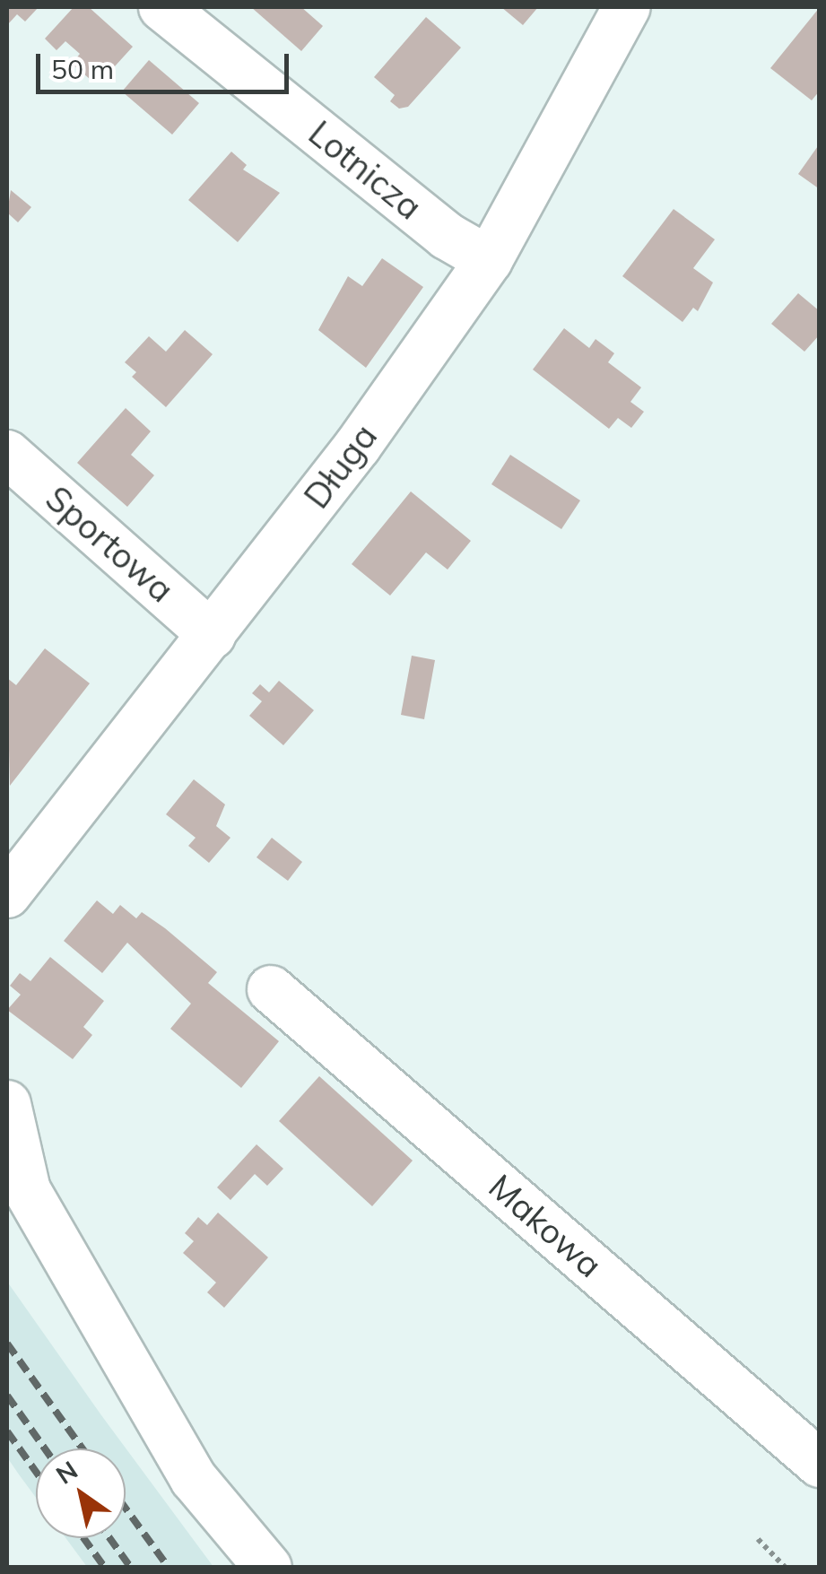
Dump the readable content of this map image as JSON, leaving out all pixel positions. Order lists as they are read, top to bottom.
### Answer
{
  "streets": {
    "street": [
      "Lotnicza",
      "Długa",
      "Sportowa",
      "Makowa"
    ]
  },
  "crossings": [
    ["Lotnicza", "Długa"],
    ["Długa", "Sportowa"]
  ],
  "scale_bar": "50 m",
  "north": "top left"
}
